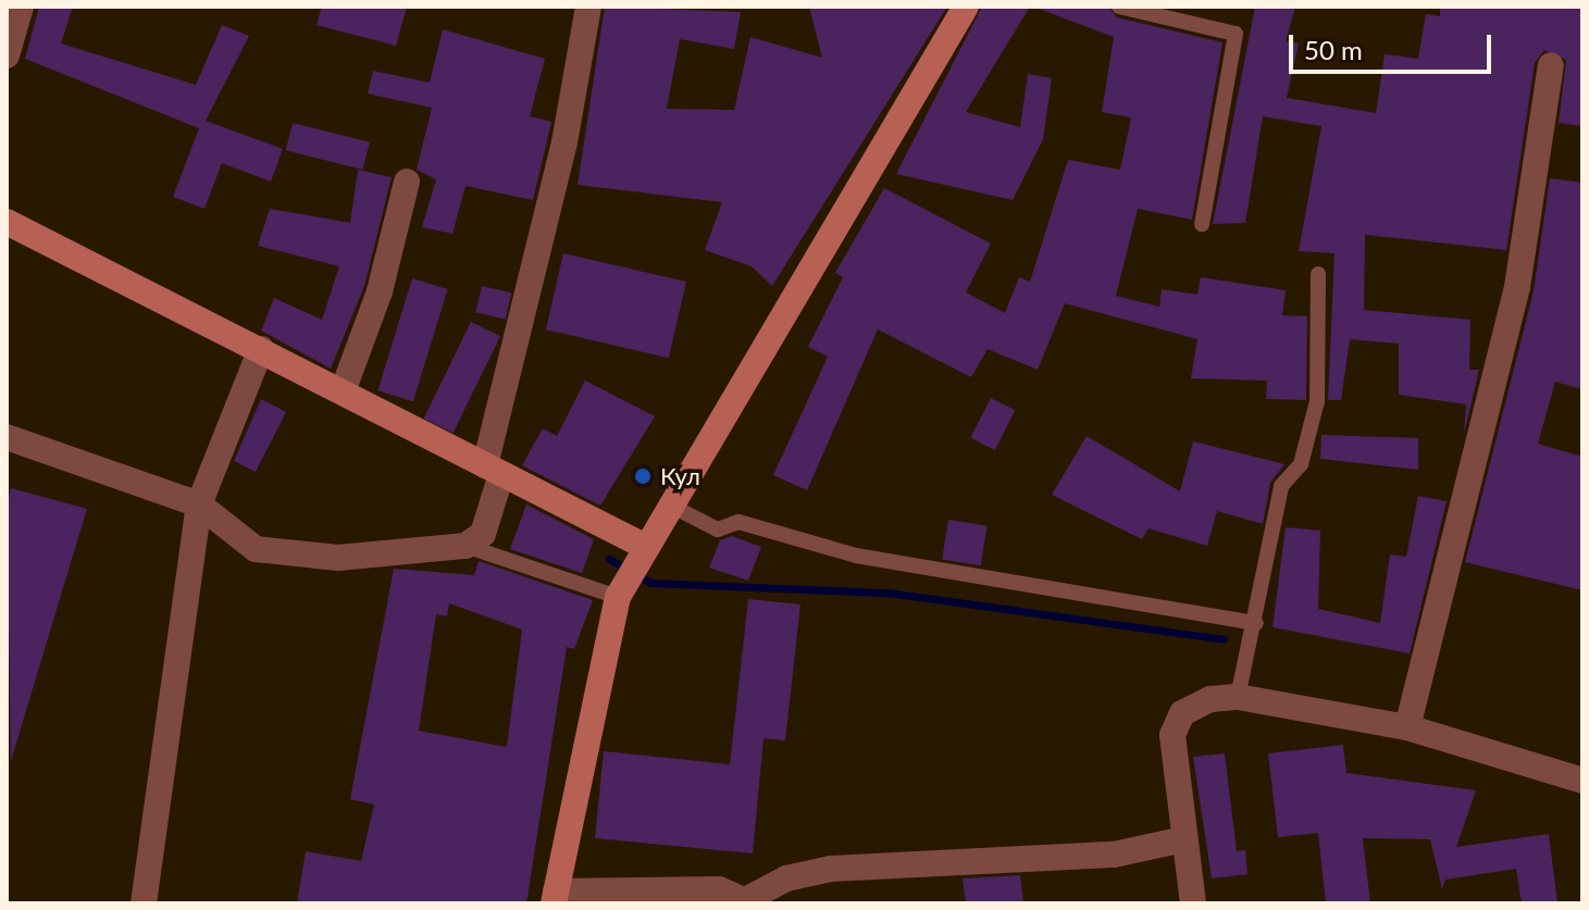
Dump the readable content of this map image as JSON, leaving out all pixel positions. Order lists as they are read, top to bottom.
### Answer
{
  "places": ["Кул"],
  "scale_bar": "50 m"
}
